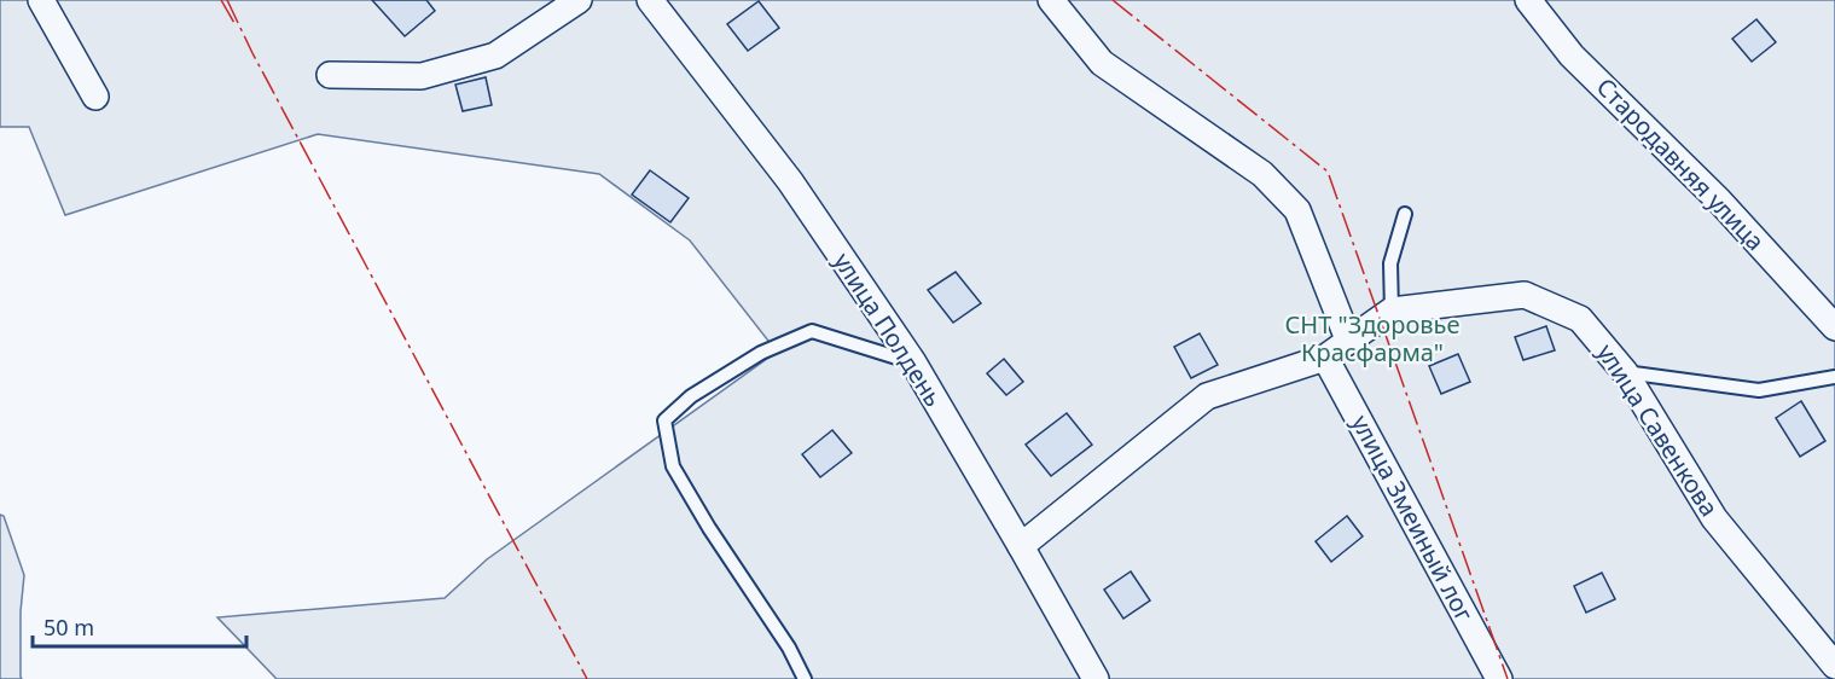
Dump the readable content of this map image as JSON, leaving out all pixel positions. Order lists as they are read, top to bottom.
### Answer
{
  "streets": {
    "street": [
      "Стародавняя улица",
      "улица Полдень",
      "улица Савенкова",
      "улица Змеиный лог"
    ]
  },
  "crossings": [
    ["улица Полдень", "улица Савенкова"],
    ["улица Савенкова", "улица Змеиный лог"]
  ],
  "parks": ["СНТ \"Здоровье Красфарма\""],
  "scale_bar": "50 m"
}
